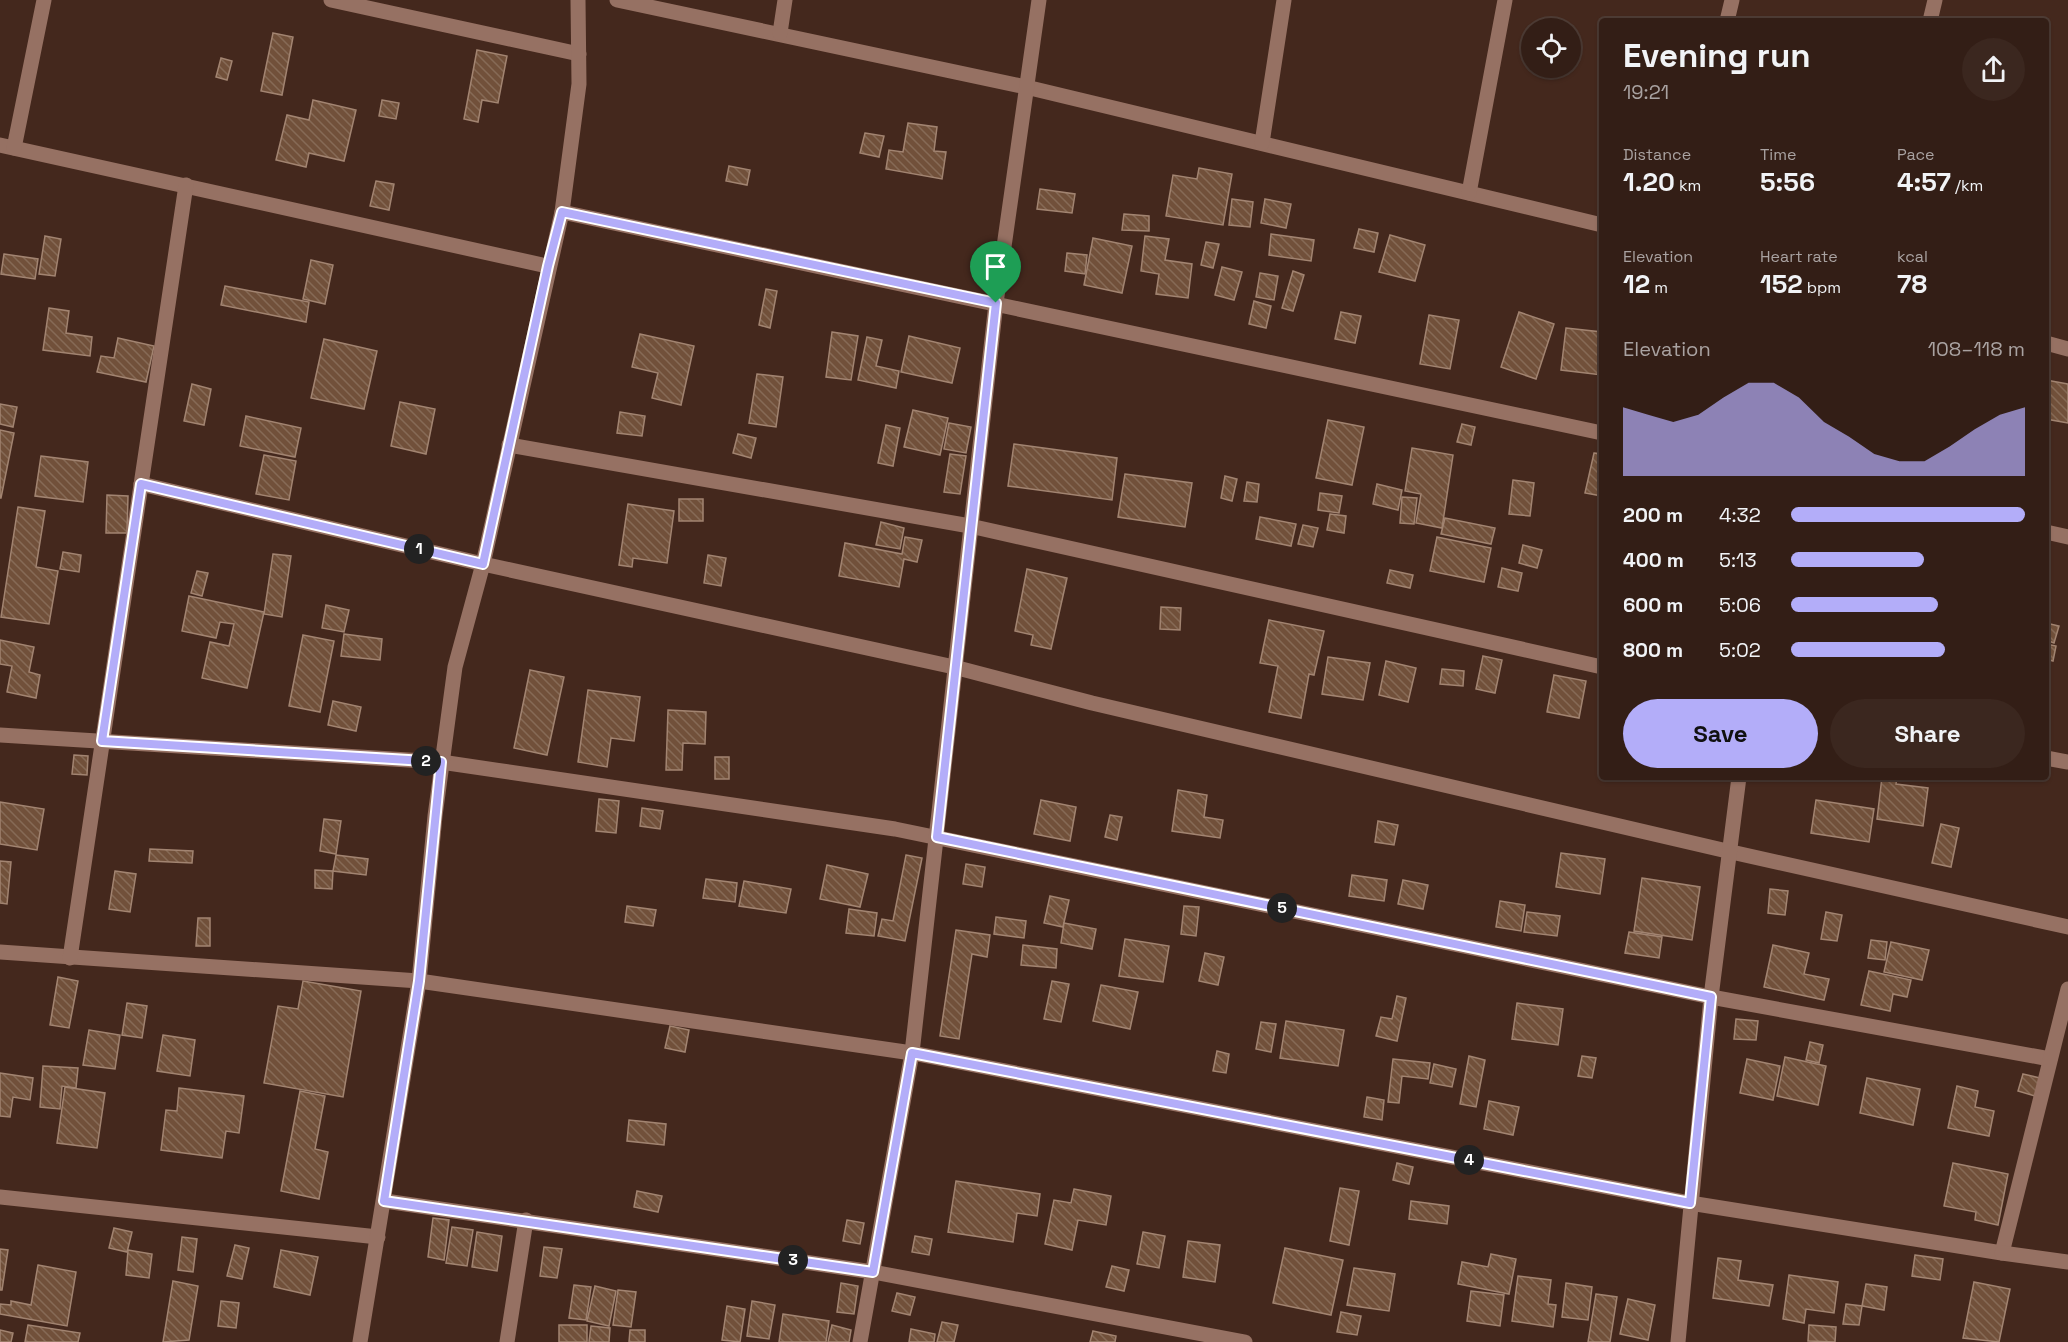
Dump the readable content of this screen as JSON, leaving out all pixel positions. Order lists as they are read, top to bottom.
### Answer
{
  "page": {
    "heading": ["Evening run", "19:21"],
    "stats": [
      ["Distance", "1.20 km"],
      ["Time", "5:56"],
      ["Pace", "4:57 /km"],
      ["Elevation", "12 m"],
      ["Heart rate", "152 bpm"],
      ["kcal", "78"]
    ],
    "chart": ["Elevation", "108–118 m"],
    "list": [
      {
        "name": "200 m",
        "note": "4:32"
      },
      {
        "name": "400 m",
        "note": "5:13"
      },
      {
        "name": "600 m",
        "note": "5:06"
      },
      {
        "name": "800 m",
        "note": "5:02"
      }
    ],
    "pins": [
      "1",
      "2",
      "5",
      "4",
      "3"
    ],
    "buttons": ["Save", "Share"]
  }
}
